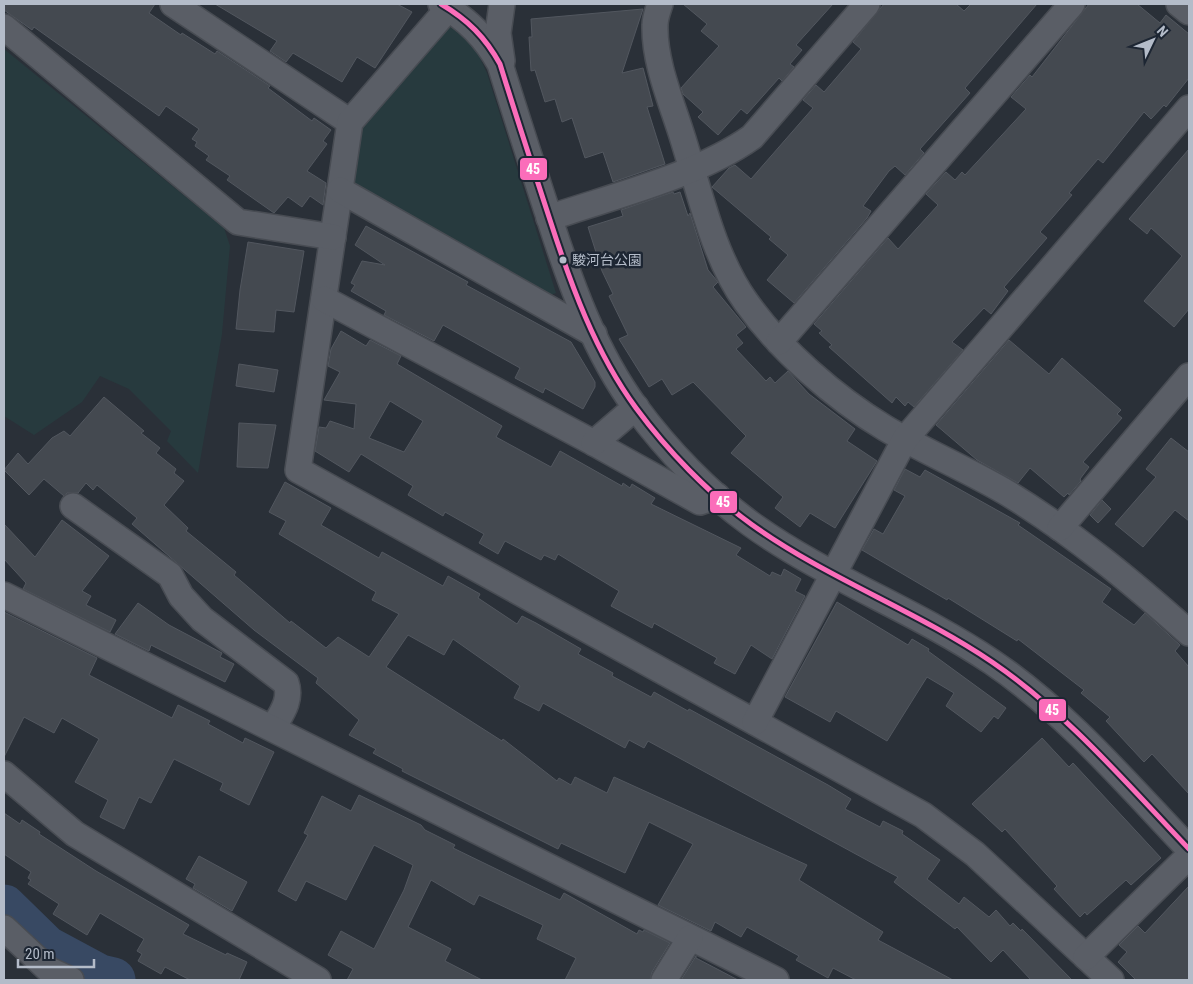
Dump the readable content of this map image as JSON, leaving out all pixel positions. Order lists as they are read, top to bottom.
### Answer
{
  "places": ["駿河台公園"],
  "lines": ["transit line 45"],
  "scale_bar": "20 m",
  "north": "top right"
}
